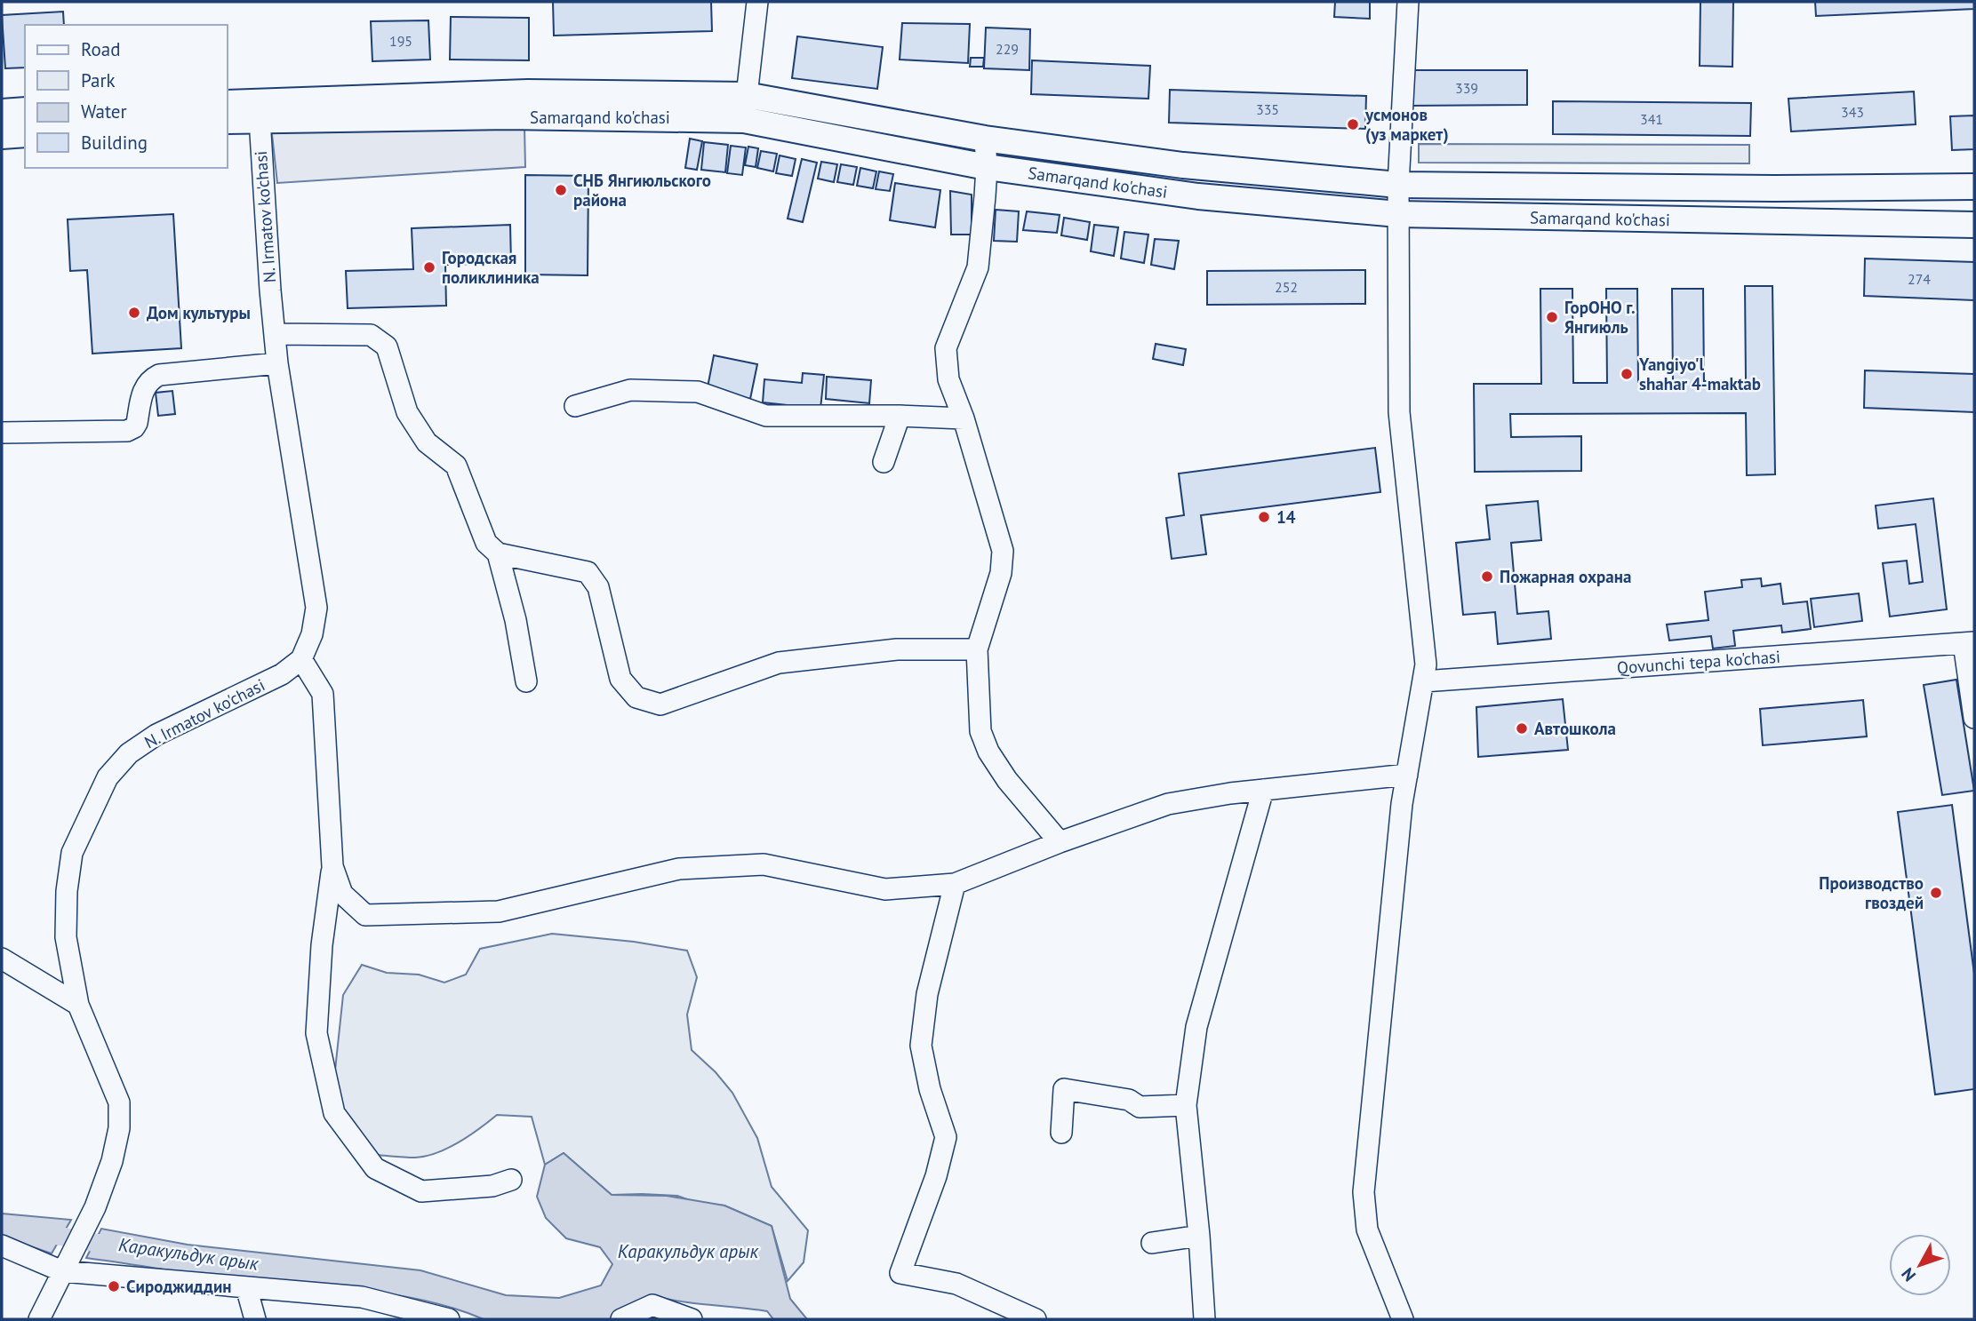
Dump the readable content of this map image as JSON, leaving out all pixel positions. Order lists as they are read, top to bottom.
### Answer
{
  "streets": {
    "main road": ["Samarqand ko'chasi"],
    "street": ["N. Irmatov ko'chasi", "Qovunchi tepa ko'chasi"]
  },
  "crossings": [
    ["Samarqand ko'chasi", "N. Irmatov ko'chasi"]
  ],
  "water": ["Каракульдук арык"],
  "places": [
    "усмонов (уз маркет)",
    "СНБ Янгиюльского района",
    "Городская поликлиника",
    "Дом культуры",
    "ГорОНО г. Янгиюль",
    "Yangiyo'l shahar 4-maktab",
    "14",
    "Пожарная охрана",
    "Автошкола",
    "Производство гвоздей",
    "Сироджиддин"
  ],
  "house_numbers": [
    "195",
    "229",
    "339",
    "335",
    "343",
    "341",
    "274",
    "252"
  ],
  "legend": [
    "Road",
    "Park",
    "Water",
    "Building"
  ],
  "north": "bottom left"
}
